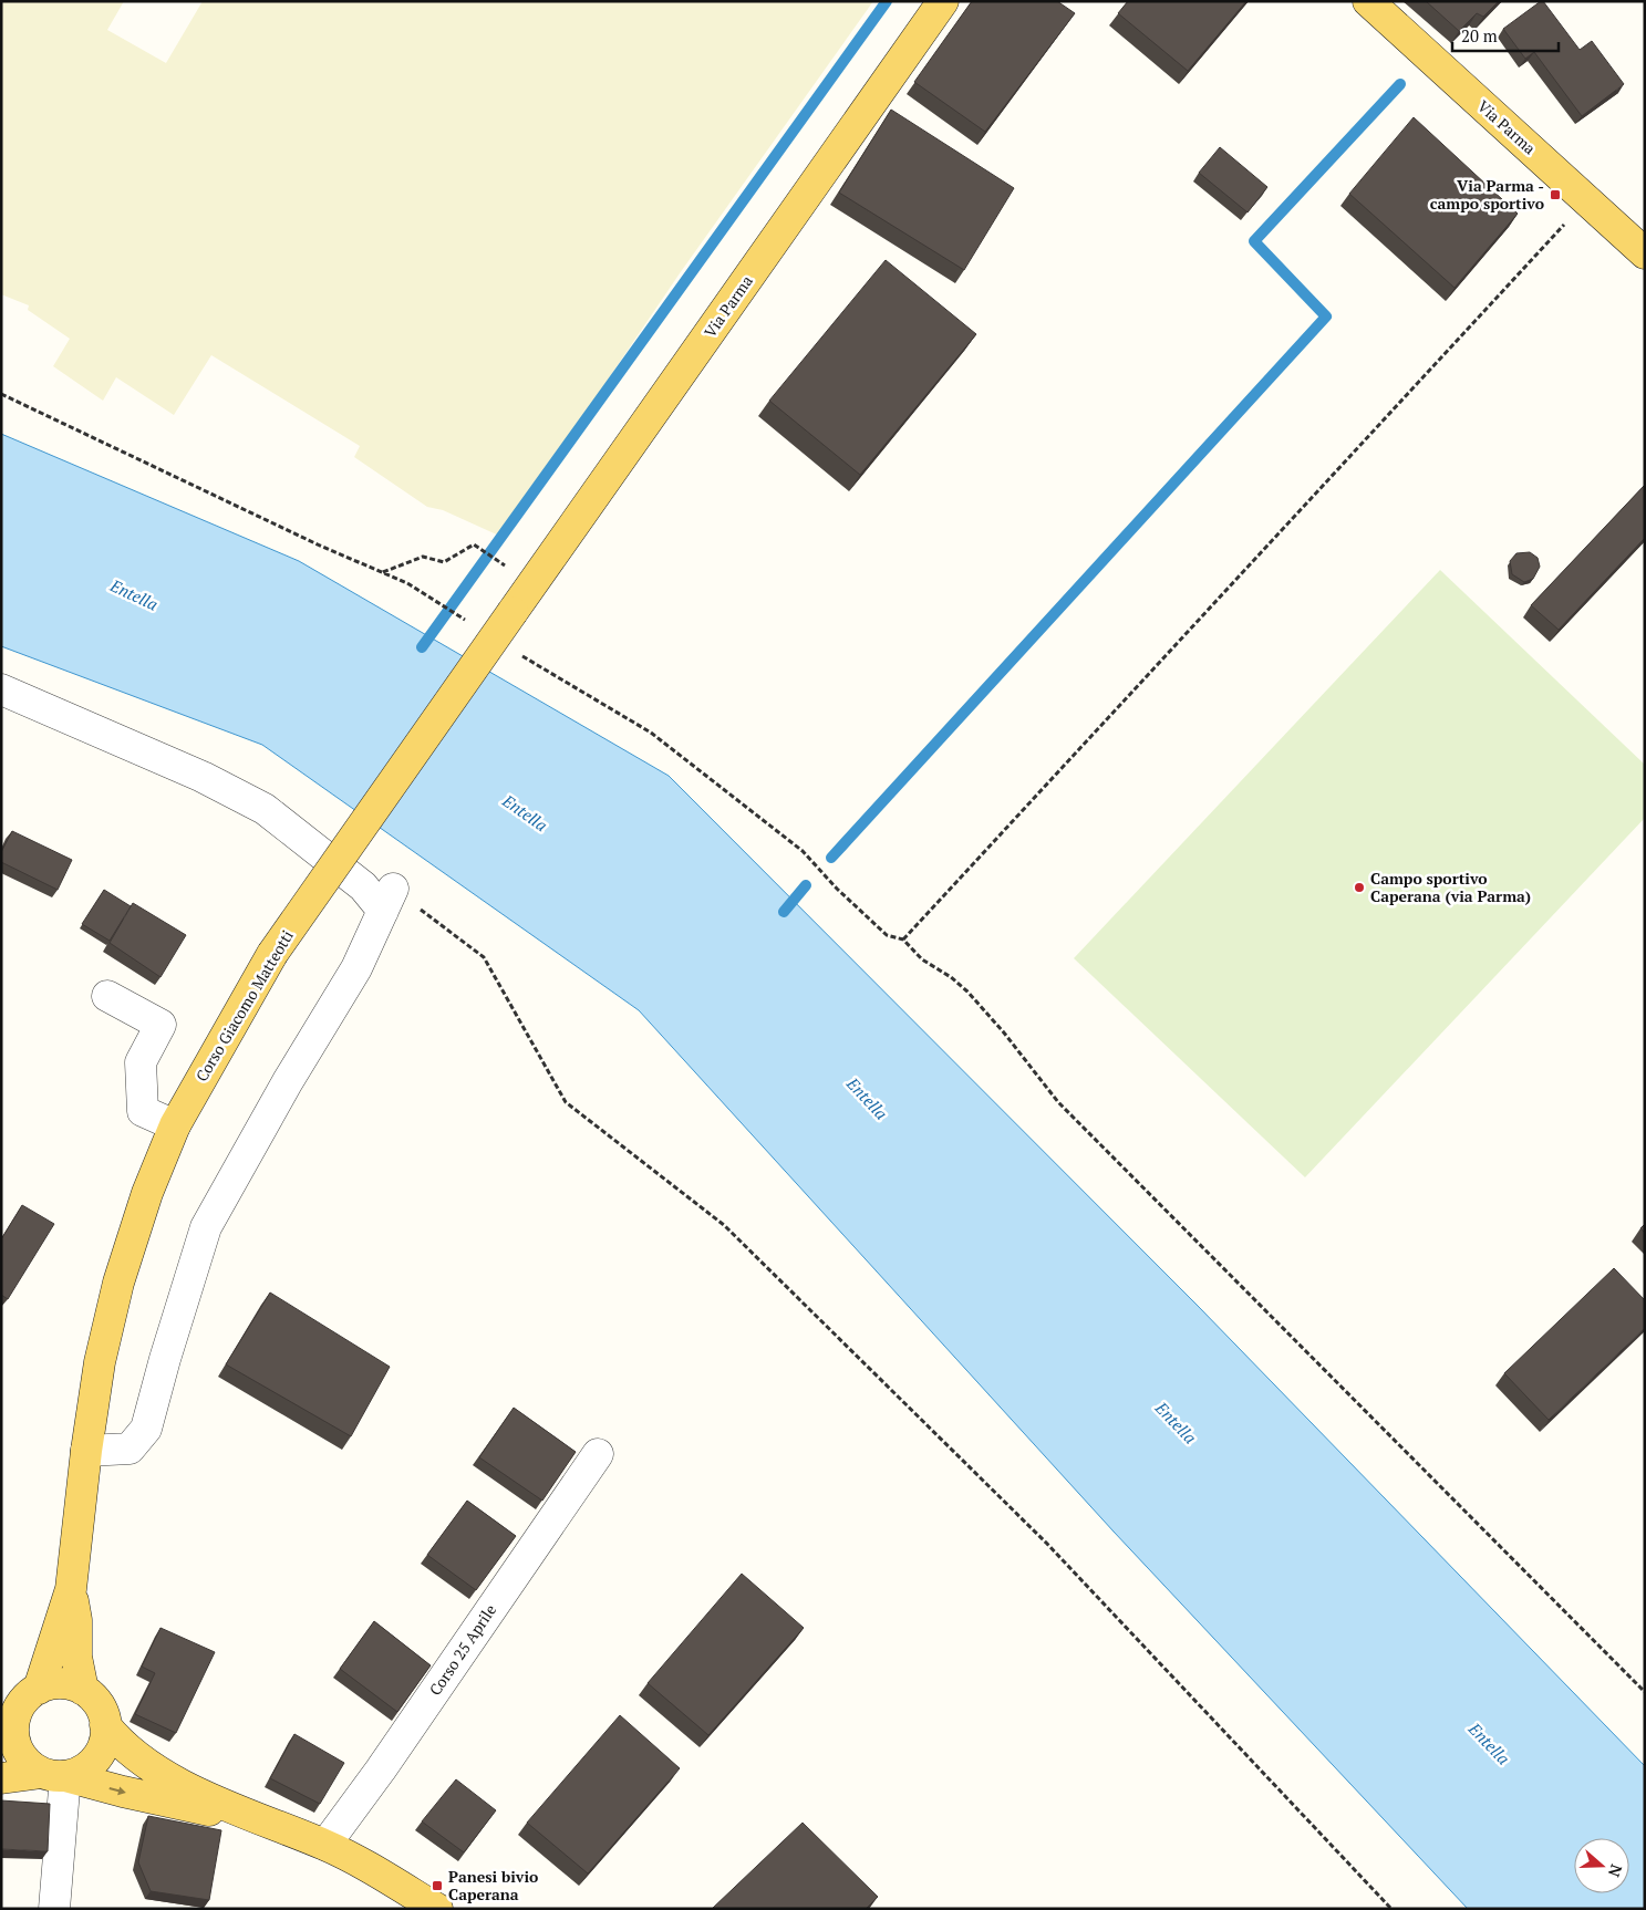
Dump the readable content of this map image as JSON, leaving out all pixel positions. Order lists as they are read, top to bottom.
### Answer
{
  "streets": {
    "main road": ["Via Parma", "Corso Giacomo Matteotti"],
    "street": ["Corso 25 Aprile"]
  },
  "crossings": [
    ["Via Parma", "Corso Giacomo Matteotti"]
  ],
  "water": ["Entella"],
  "places": {
    "transit": ["Via Parma - campo sportivo", "Panesi bivio Caperana"],
    "other": ["Campo sportivo Caperana (via Parma)"]
  },
  "scale_bar": "20 m",
  "north": "right"
}
